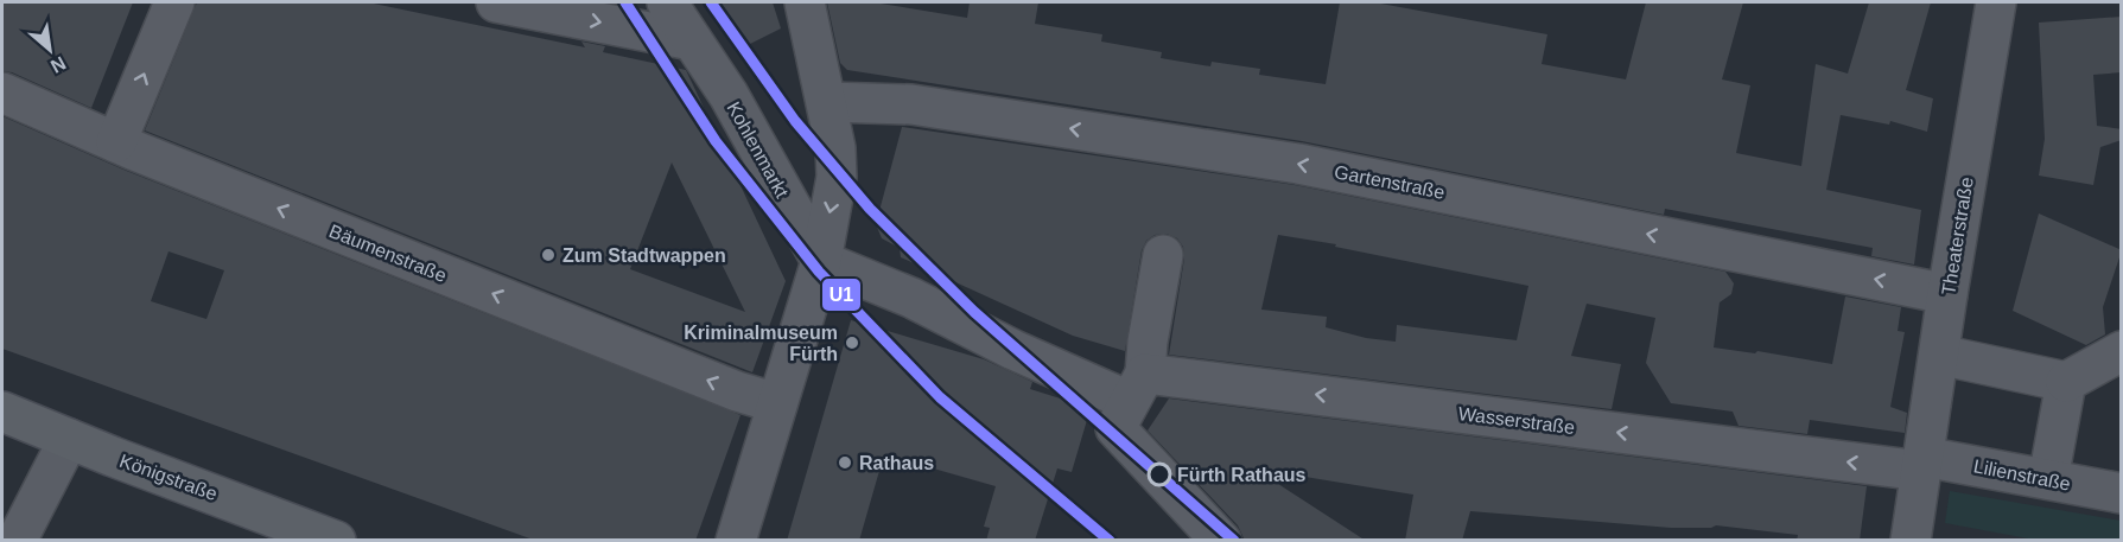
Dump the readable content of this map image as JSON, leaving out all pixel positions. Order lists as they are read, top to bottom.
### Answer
{
  "streets": {
    "main road": ["Königstraße"],
    "street": [
      "Kohlenmarkt",
      "Gartenstraße",
      "Theaterstraße",
      "Bäumenstraße",
      "Wasserstraße",
      "Lilienstraße"
    ]
  },
  "crossings": [
    ["Kohlenmarkt", "Wasserstraße"],
    ["Gartenstraße", "Theaterstraße"],
    ["Theaterstraße", "Wasserstraße"],
    ["Theaterstraße", "Lilienstraße"],
    ["Wasserstraße", "Lilienstraße"]
  ],
  "one_way": ["Gartenstraße", "Bäumenstraße", "Wasserstraße"],
  "places": [
    "Zum Stadtwappen",
    "Kriminalmuseum Fürth",
    "Rathaus",
    "Fürth Rathaus"
  ],
  "lines": ["transit line U1"],
  "north": "bottom right"
}
